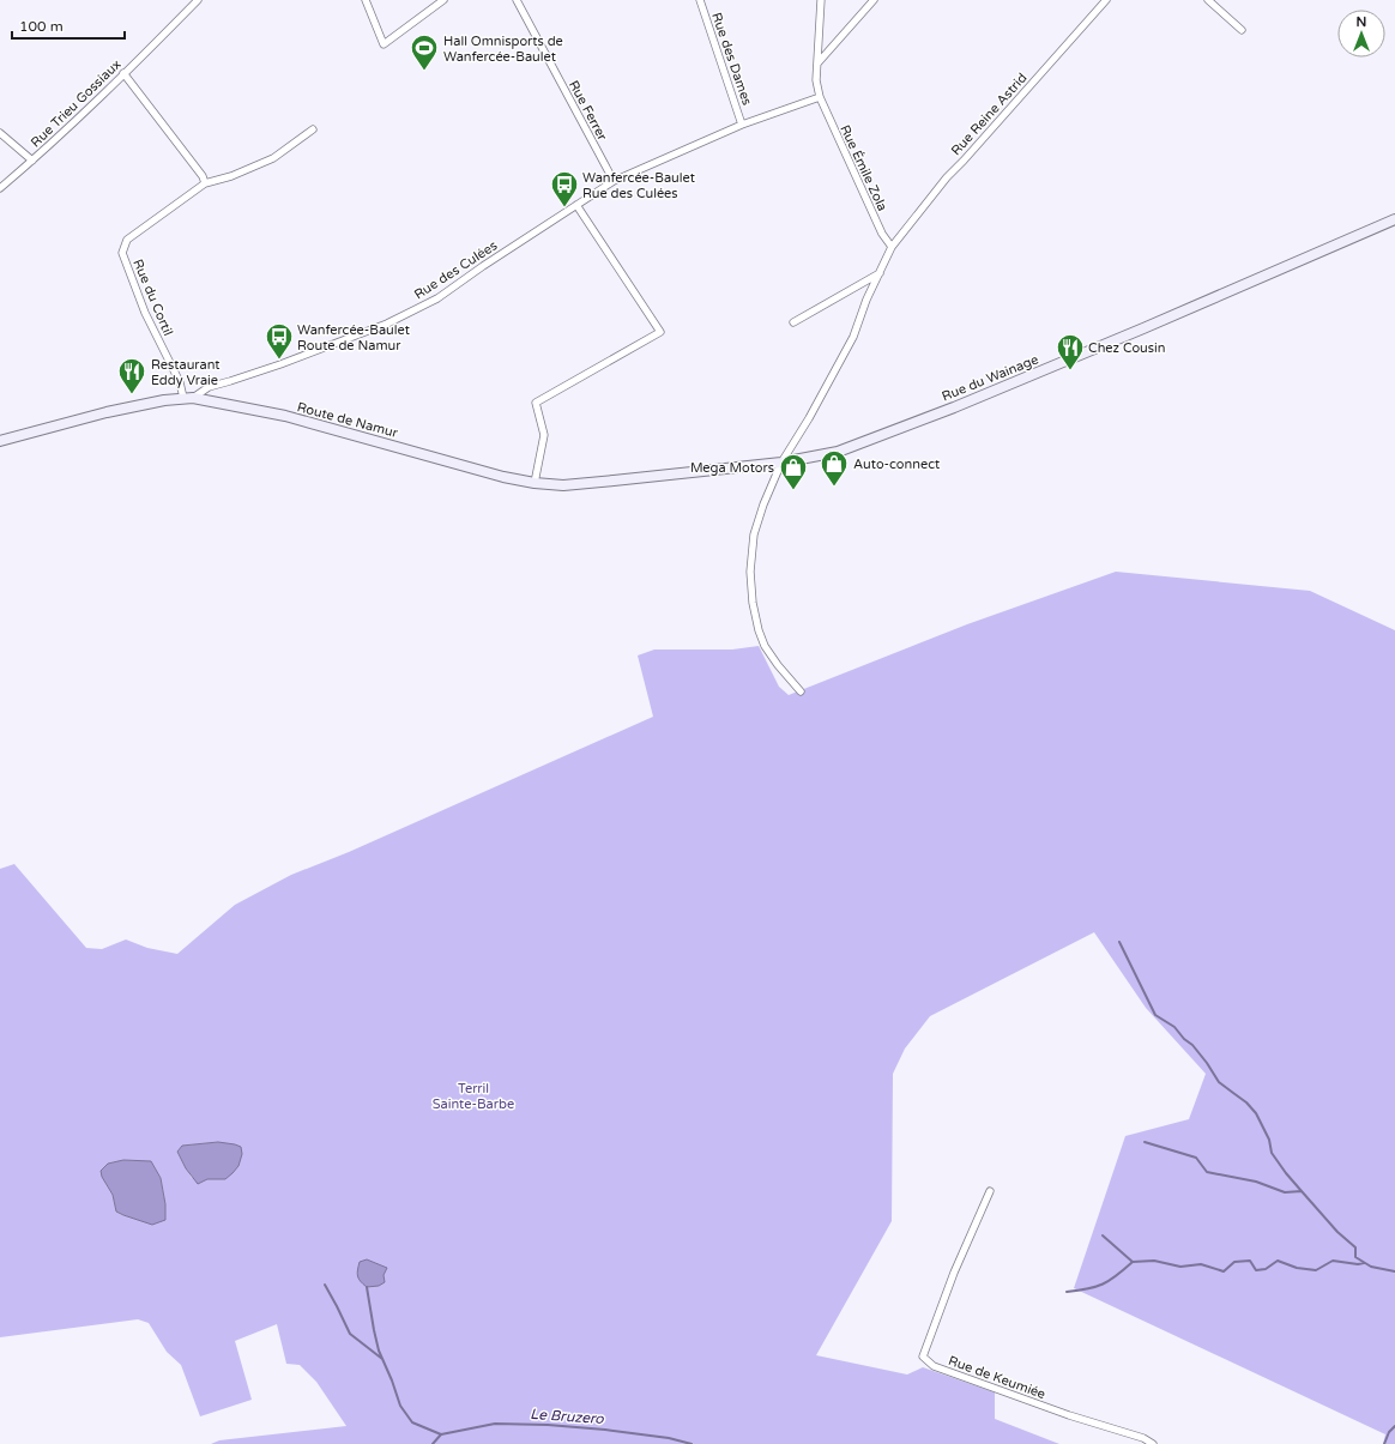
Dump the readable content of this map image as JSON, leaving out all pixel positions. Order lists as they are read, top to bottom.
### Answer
{
  "streets": {
    "main road": ["Rue du Wainage", "Route de Namur"],
    "street": [
      "Rue des Dames",
      "Rue Trieu Gossiaux",
      "Rue Ferrer",
      "Rue Reine Astrid",
      "Rue Émile Zola",
      "Rue des Culées",
      "Rue du Cortil",
      "Rue de Keumiée"
    ]
  },
  "crossings": [
    ["Rue des Dames", "Rue des Culées"],
    ["Rue Ferrer", "Rue des Culées"],
    ["Rue Reine Astrid", "Rue Émile Zola"],
    ["Rue Reine Astrid", "Rue du Wainage"],
    ["Rue Émile Zola", "Rue des Culées"],
    ["Rue des Culées", "Rue du Cortil"],
    ["Rue des Culées", "Route de Namur"],
    ["Rue du Cortil", "Route de Namur"],
    ["Rue du Wainage", "Route de Namur"]
  ],
  "water": ["Le Bruzero"],
  "parks": ["Terril Sainte-Barbe"],
  "places": {
    "sports": ["Hall Omnisports de Wanfercée-Baulet"],
    "bus stop": ["Wanfercée-Baulet Rue des Culées", "Wanfercée-Baulet Route de Namur"],
    "restaurant": ["Chez Cousin", "Restaurant Eddy Vraie"],
    "shop": ["Auto-connect", "Mega Motors"]
  },
  "scale_bar": "100 m",
  "north": "top"
}
